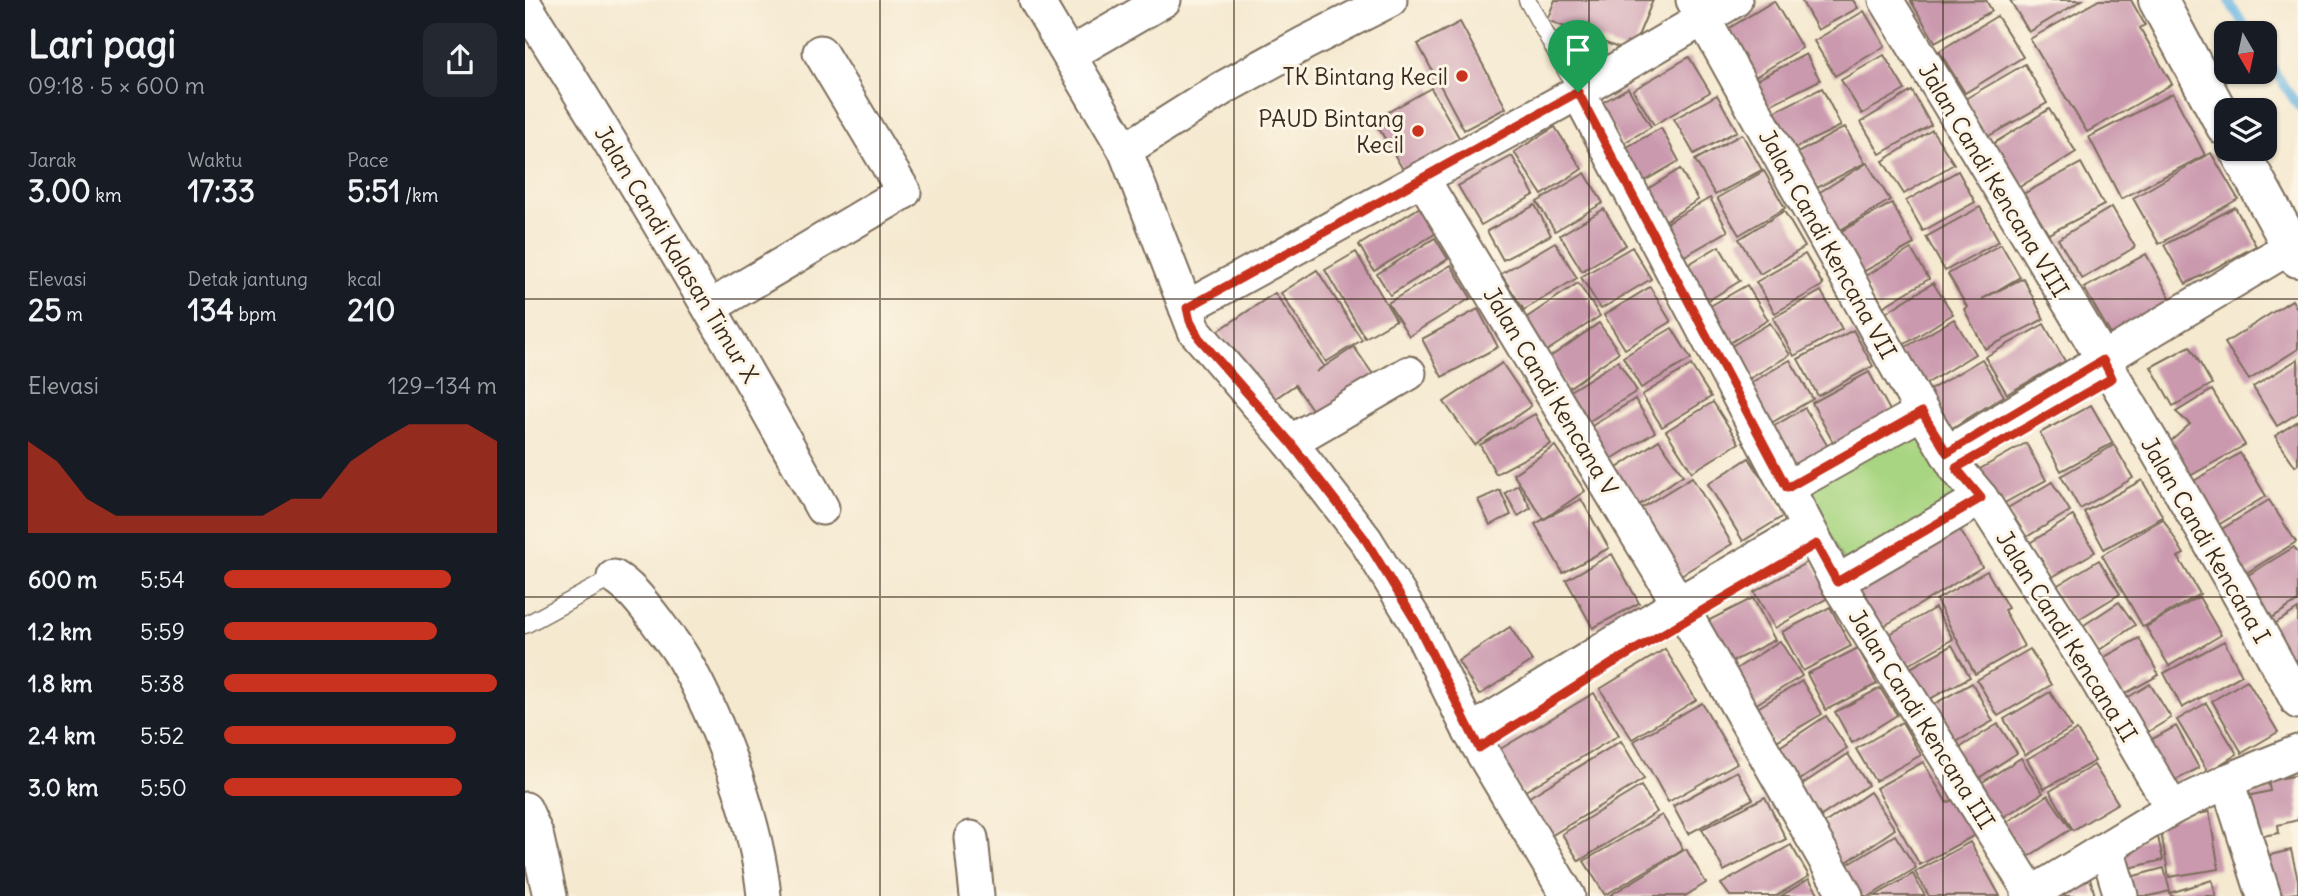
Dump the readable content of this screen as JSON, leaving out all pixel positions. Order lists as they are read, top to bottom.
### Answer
{
  "streets": {
    "street": [
      "Jalan Candi Kencana VIII",
      "Jalan Candi Kencana VII",
      "Jalan Candi Kalasan Timur X",
      "Jalan Candi Kencana V",
      "Jalan Candi Kencana I",
      "Jalan Candi Kencana II",
      "Jalan Candi Kencana III"
    ]
  },
  "crossings": [
    ["Jalan Candi Kencana VIII", "Jalan Candi Kencana I"],
    ["Jalan Candi Kencana VII", "Jalan Candi Kencana II"]
  ],
  "places": ["TK Bintang Kecil", "PAUD Bintang Kecil"],
  "north": "bottom",
  "page": {
    "heading": ["Lari pagi", "09:18 · 5 × 600 m"],
    "stats": [
      ["Jarak", "3.00 km"],
      ["Waktu", "17:33"],
      ["Pace", "5:51 /km"],
      ["Elevasi", "25 m"],
      ["Detak jantung", "134 bpm"],
      ["kcal", "210"]
    ],
    "chart": ["Elevasi", "129–134 m"],
    "list": [
      {
        "name": "600 m",
        "note": "5:54"
      },
      {
        "name": "1.2 km",
        "note": "5:59"
      },
      {
        "name": "1.8 km",
        "note": "5:38"
      },
      {
        "name": "2.4 km",
        "note": "5:52"
      },
      {
        "name": "3.0 km",
        "note": "5:50"
      }
    ]
  }
}
